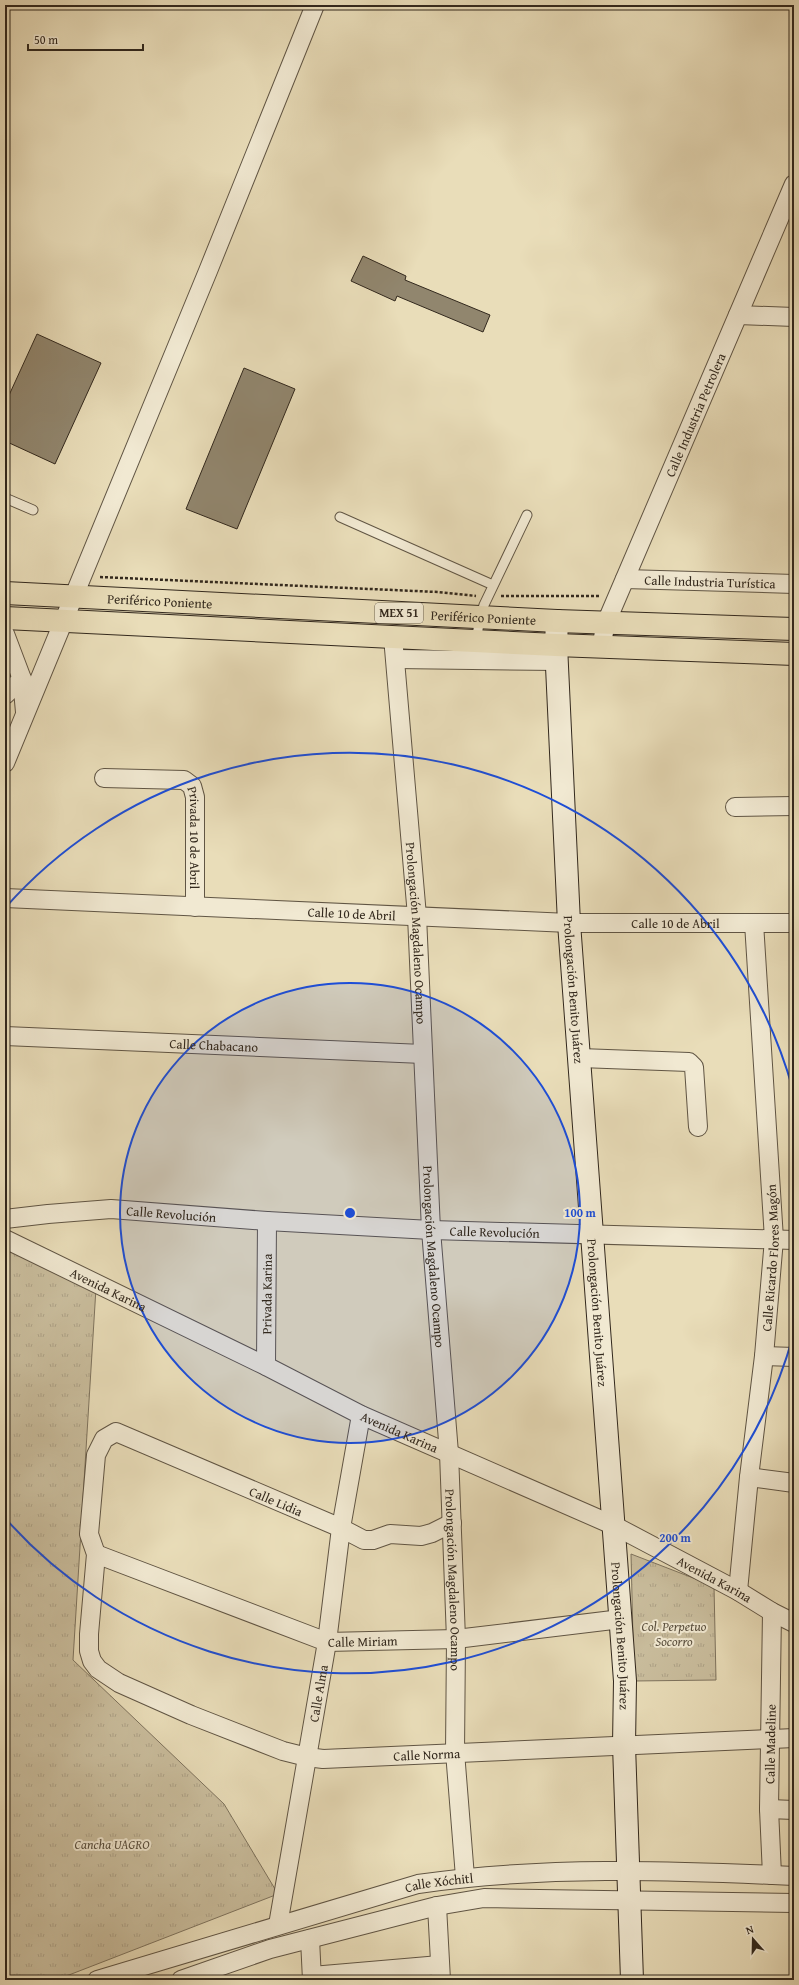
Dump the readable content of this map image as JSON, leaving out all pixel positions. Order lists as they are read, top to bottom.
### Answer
{
  "streets": {
    "main road": ["Periférico Poniente", "MEX 51"],
    "street": [
      "Calle Industria Petrolera",
      "Calle Industria Turística",
      "Privada 10 de Abril",
      "Calle 10 de Abril",
      "Prolongación Magdaleno Ocampo",
      "Prolongación Benito Juárez",
      "Calle Chabacano",
      "Calle Revolución",
      "Calle Ricardo Flores Magón",
      "Avenida Karina",
      "Privada Karina",
      "Calle Lidia",
      "Calle Miriam",
      "Calle Alma",
      "Calle Madeline",
      "Calle Norma",
      "Calle Xóchitl"
    ]
  },
  "crossings": [
    ["Calle Industria Petrolera", "Calle Industria Turística"],
    ["Calle Industria Petrolera", "Periférico Poniente"],
    ["Periférico Poniente", "Prolongación Magdaleno Ocampo"],
    ["Periférico Poniente", "Prolongación Benito Juárez"],
    ["Privada 10 de Abril", "Calle 10 de Abril"],
    ["Calle 10 de Abril", "Prolongación Magdaleno Ocampo"],
    ["Calle 10 de Abril", "Prolongación Benito Juárez"],
    ["Calle 10 de Abril", "Calle Ricardo Flores Magón"],
    ["Prolongación Magdaleno Ocampo", "Calle Chabacano"],
    ["Prolongación Magdaleno Ocampo", "Calle Revolución"],
    ["Prolongación Magdaleno Ocampo", "Avenida Karina"],
    ["Prolongación Magdaleno Ocampo", "Calle Lidia"],
    ["Prolongación Magdaleno Ocampo", "Calle Miriam"],
    ["Prolongación Magdaleno Ocampo", "Calle Norma"],
    ["Prolongación Magdaleno Ocampo", "Calle Xóchitl"],
    ["Prolongación Benito Juárez", "Calle Revolución"],
    ["Prolongación Benito Juárez", "Avenida Karina"],
    ["Prolongación Benito Juárez", "Calle Miriam"],
    ["Prolongación Benito Juárez", "Calle Norma"],
    ["Prolongación Benito Juárez", "Calle Xóchitl"],
    ["Calle Revolución", "Calle Ricardo Flores Magón"],
    ["Calle Revolución", "Privada Karina"],
    ["Calle Ricardo Flores Magón", "Avenida Karina"],
    ["Avenida Karina", "Privada Karina"],
    ["Avenida Karina", "Calle Alma"],
    ["Avenida Karina", "Calle Madeline"],
    ["Calle Lidia", "Calle Miriam"],
    ["Calle Lidia", "Calle Alma"],
    ["Calle Lidia", "Calle Norma"],
    ["Calle Miriam", "Calle Alma"],
    ["Calle Miriam", "Calle Norma"],
    ["Calle Alma", "Calle Norma"],
    ["Calle Alma", "Calle Xóchitl"],
    ["Calle Madeline", "Calle Norma"],
    ["Calle Madeline", "Calle Xóchitl"]
  ],
  "parks": ["Col. Perpetuo Socorro", "Cancha UAGRO"],
  "scale_bar": "50 m",
  "north": "top",
  "rings": ["100 m", "200 m"]
}
